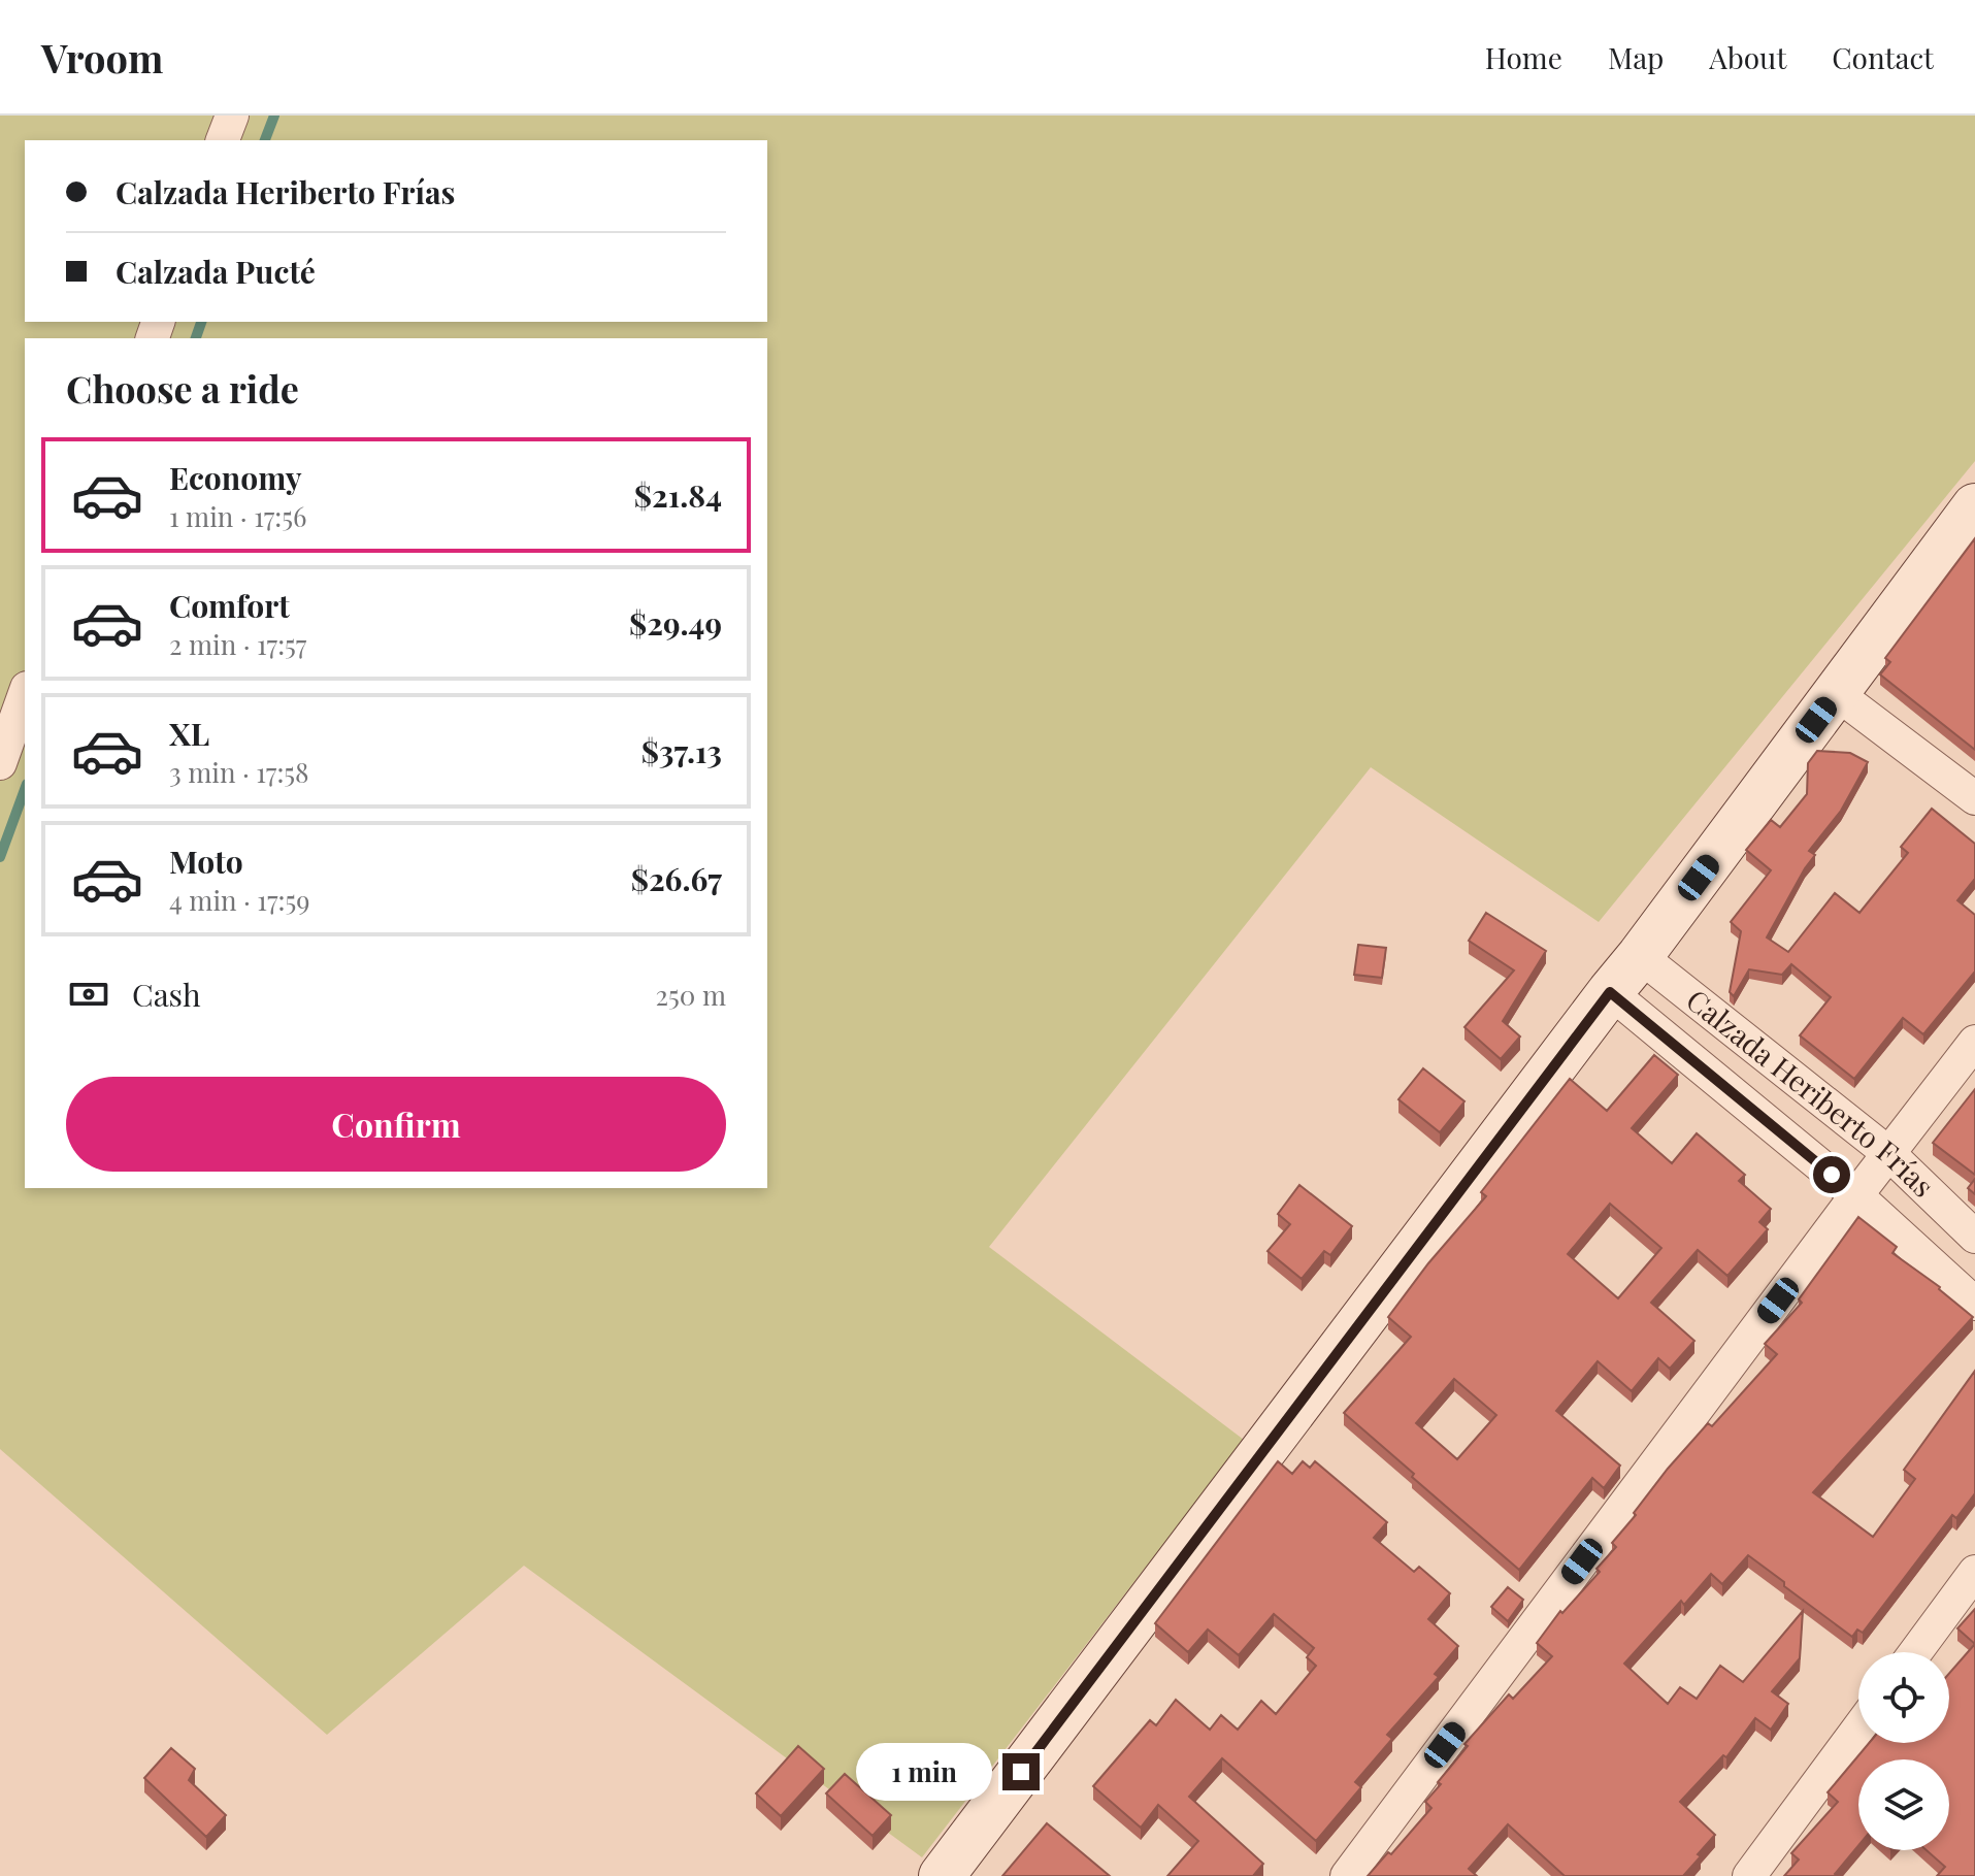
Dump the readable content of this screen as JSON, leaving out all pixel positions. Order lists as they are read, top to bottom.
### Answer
{
  "streets": {
    "street": ["Calzada Heriberto Frías"]
  },
  "page": {
    "header": "Vroom",
    "nav": [
      "Home",
      "Map",
      "About",
      "Contact"
    ],
    "banner": ["Calzada Heriberto Frías", "Calzada Pucté"],
    "heading": "Choose a ride",
    "list": [
      {
        "name": "Economy",
        "note": "1 min · 17:56",
        "value": "$21.84"
      },
      {
        "name": "Comfort",
        "note": "2 min · 17:57",
        "value": "$29.49"
      },
      {
        "name": "XL",
        "note": "3 min · 17:58",
        "value": "$37.13"
      },
      {
        "name": "Moto",
        "note": "4 min · 17:59",
        "value": "$26.67"
      }
    ],
    "pay": ["Cash", "250 m"],
    "buttons": "Confirm",
    "bubble": "1 min"
  }
}
